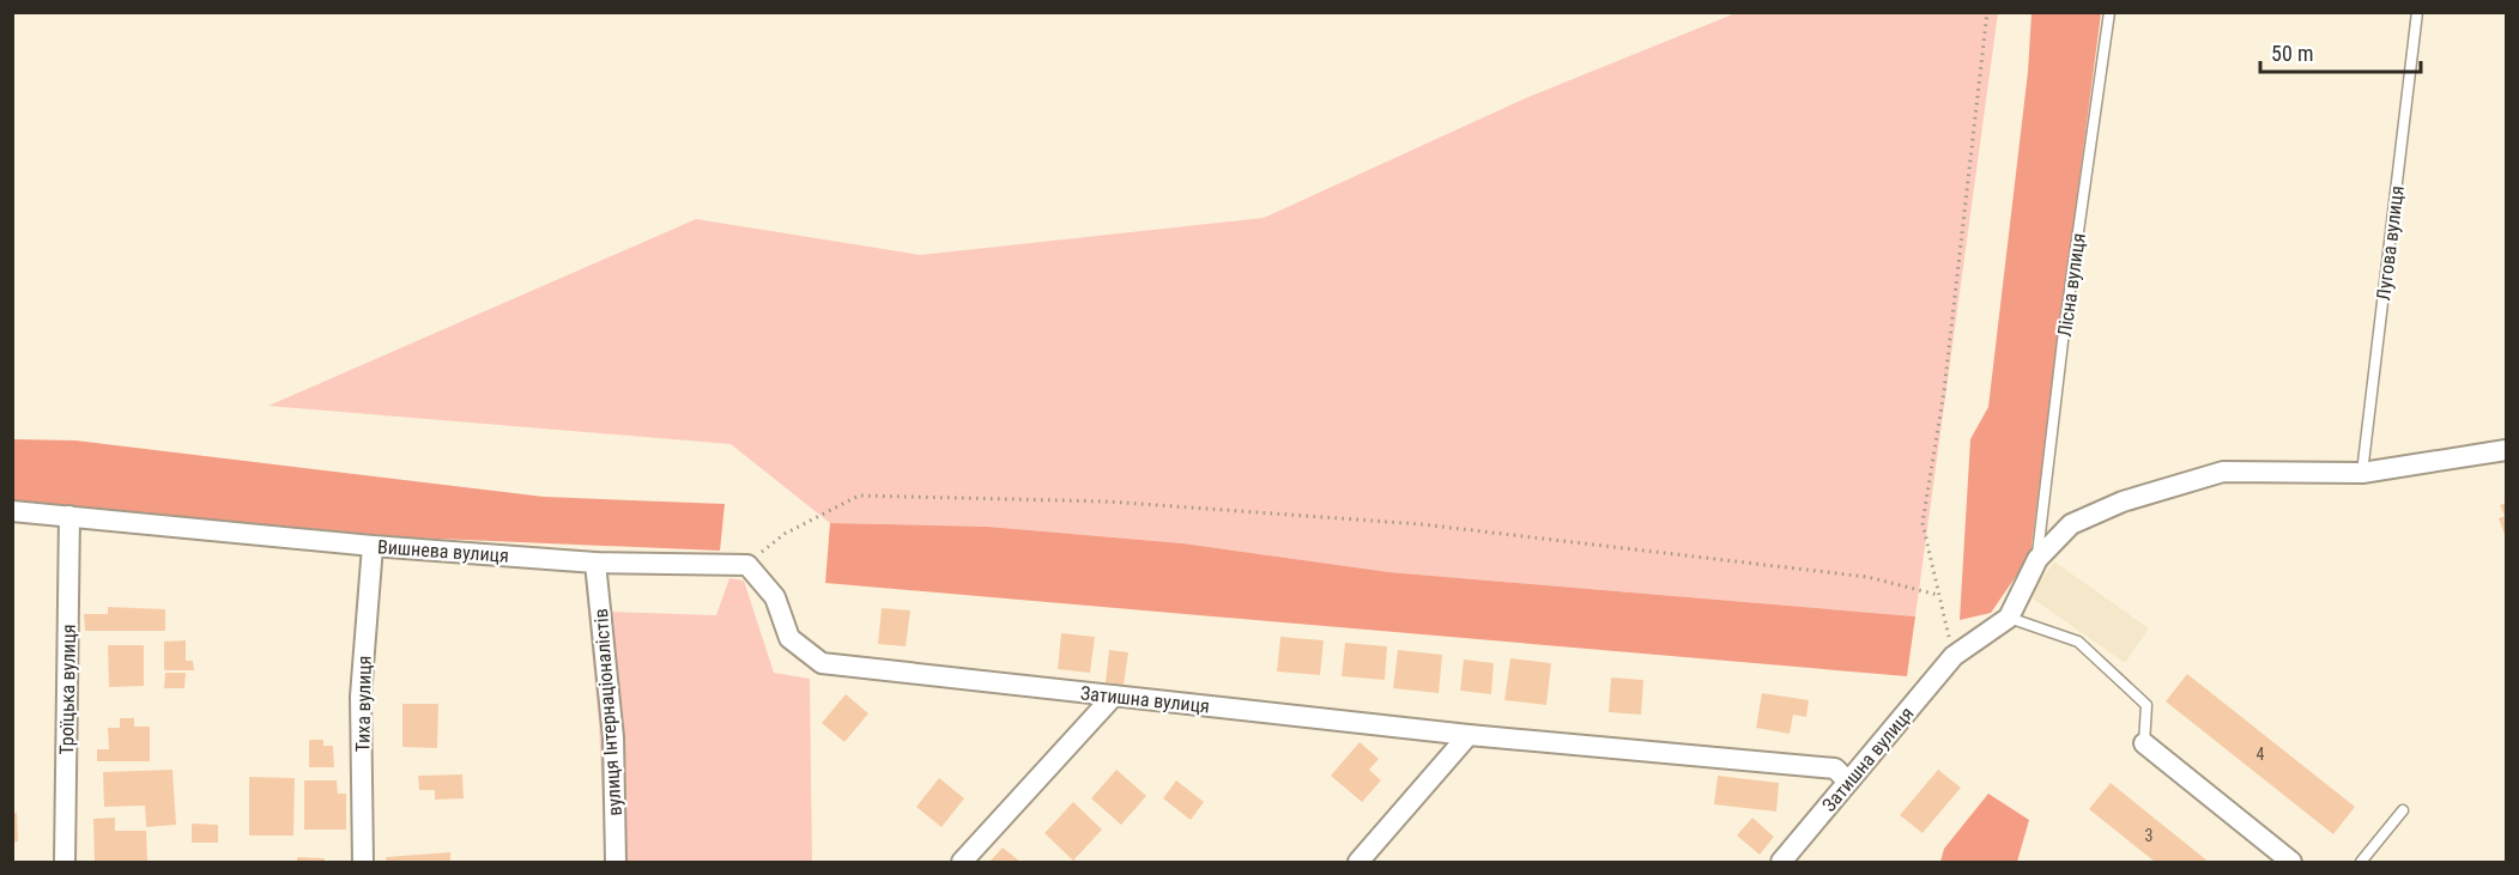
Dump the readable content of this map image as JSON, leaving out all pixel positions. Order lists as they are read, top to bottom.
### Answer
{
  "streets": {
    "street": [
      "Вишнева вулиця",
      "Троїцька вулиця",
      "Затишна вулиця",
      "Тиха вулиця",
      "вулиця Інтернаціоналістів"
    ],
    "lane": ["Лугова вулиця", "Лісна вулиця"]
  },
  "crossings": [
    ["Вишнева вулиця", "Троїцька вулиця"],
    ["Вишнева вулиця", "Затишна вулиця"],
    ["Вишнева вулиця", "Тиха вулиця"],
    ["Вишнева вулиця", "вулиця Інтернаціоналістів"]
  ],
  "house_numbers": ["4", "3"],
  "scale_bar": "50 m"
}
